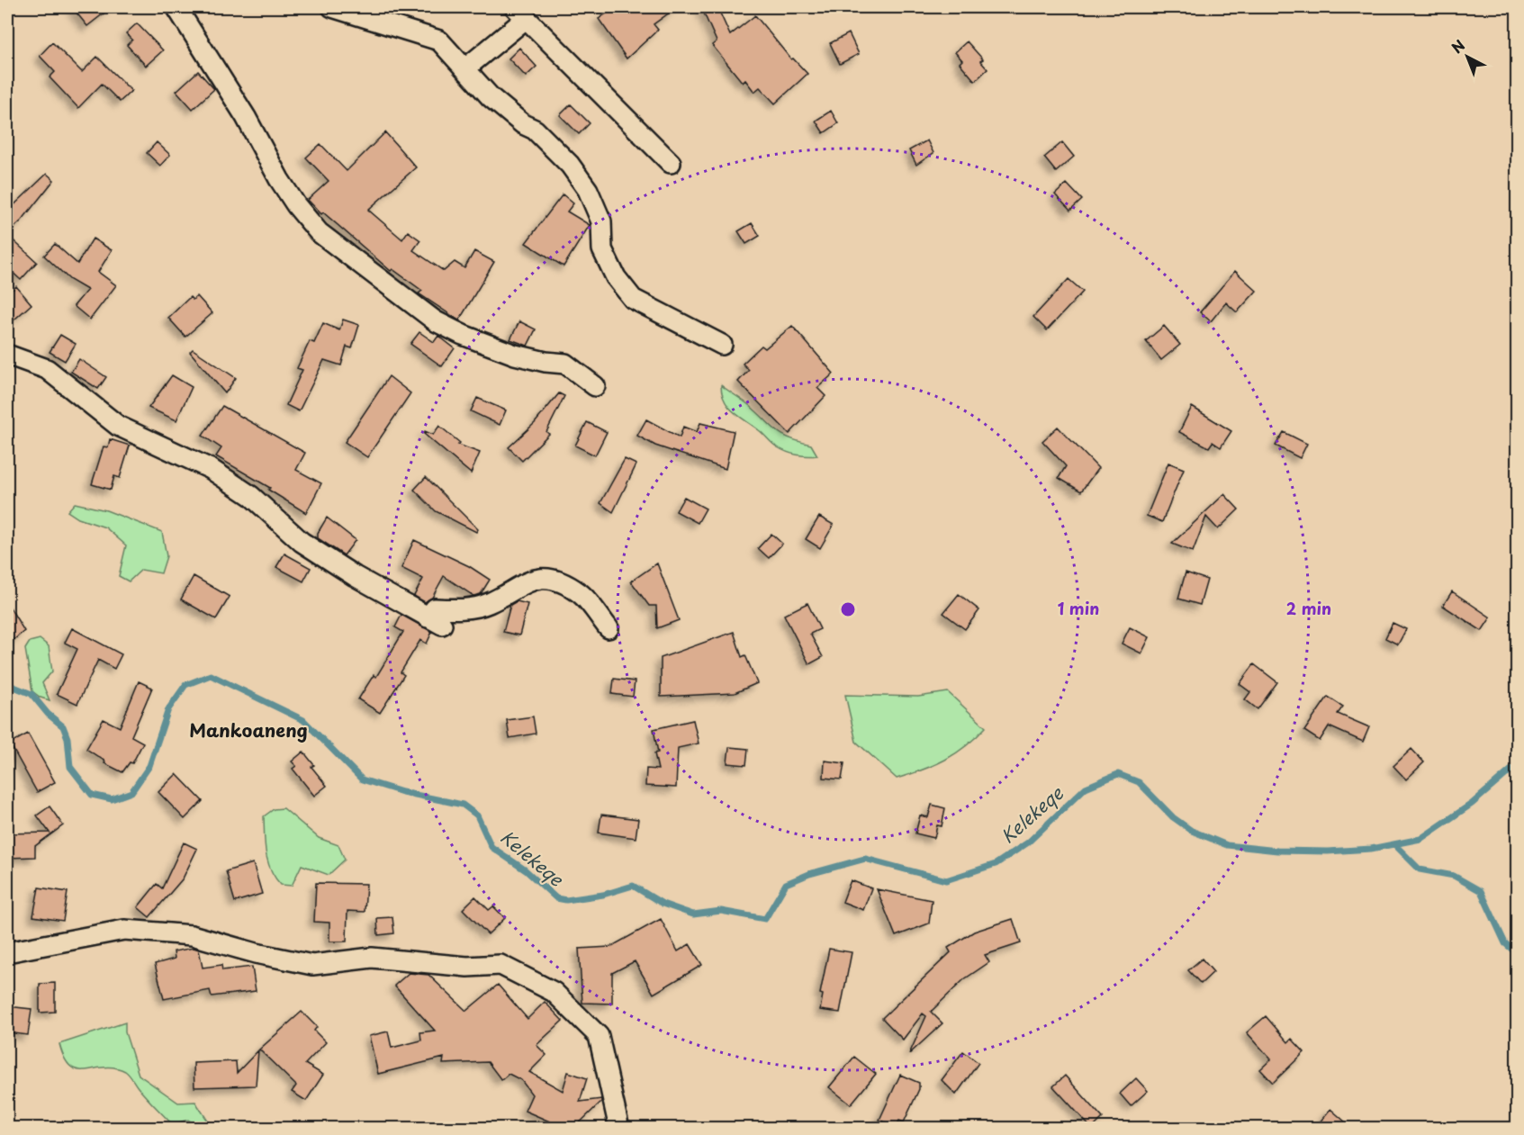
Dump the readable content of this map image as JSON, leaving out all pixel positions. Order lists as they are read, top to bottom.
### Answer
{
  "districts": ["Mankoaneng"],
  "water": ["Kelekeqe"],
  "north": "top left",
  "rings": ["1 min", "2 min"]
}
